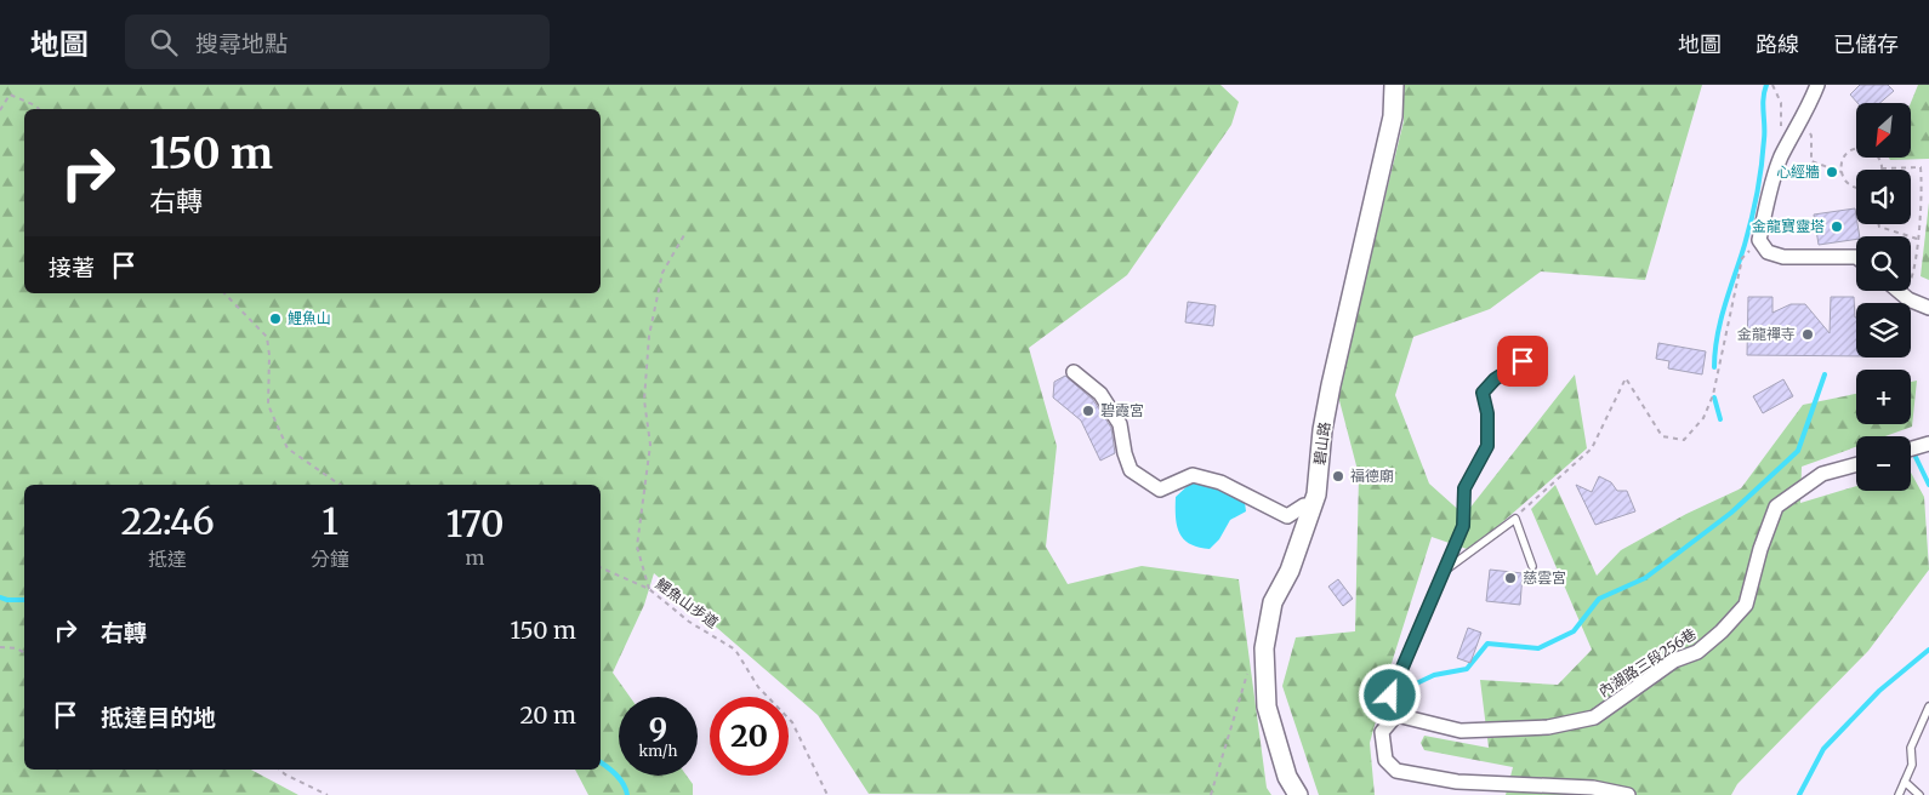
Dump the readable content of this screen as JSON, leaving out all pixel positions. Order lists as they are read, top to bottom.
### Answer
{
  "streets": {
    "street": ["碧山路", "內湖路三段256巷"],
    "path": ["鯉魚山步道"]
  },
  "places": [
    "心經牆",
    "金龍寶靈塔",
    "鯉魚山",
    "金龍禪寺",
    "碧霞宮",
    "福德廟",
    "慈雲宮"
  ],
  "north": "bottom left",
  "page": {
    "header": "地圖",
    "search": "搜尋地點",
    "nav": ["地圖", "路線", "已儲存"],
    "map_buttons": ["+", "−"],
    "turn": ["150 m", "右轉"],
    "then": "接著",
    "eta": [
      "22:46",
      "抵達",
      "1",
      "分鐘",
      "170",
      "m"
    ],
    "list": [
      {
        "name": "右轉",
        "value": "150 m"
      },
      {
        "name": "抵達目的地",
        "value": "20 m"
      }
    ],
    "speed": "9 km/h",
    "limit": "20"
  }
}
